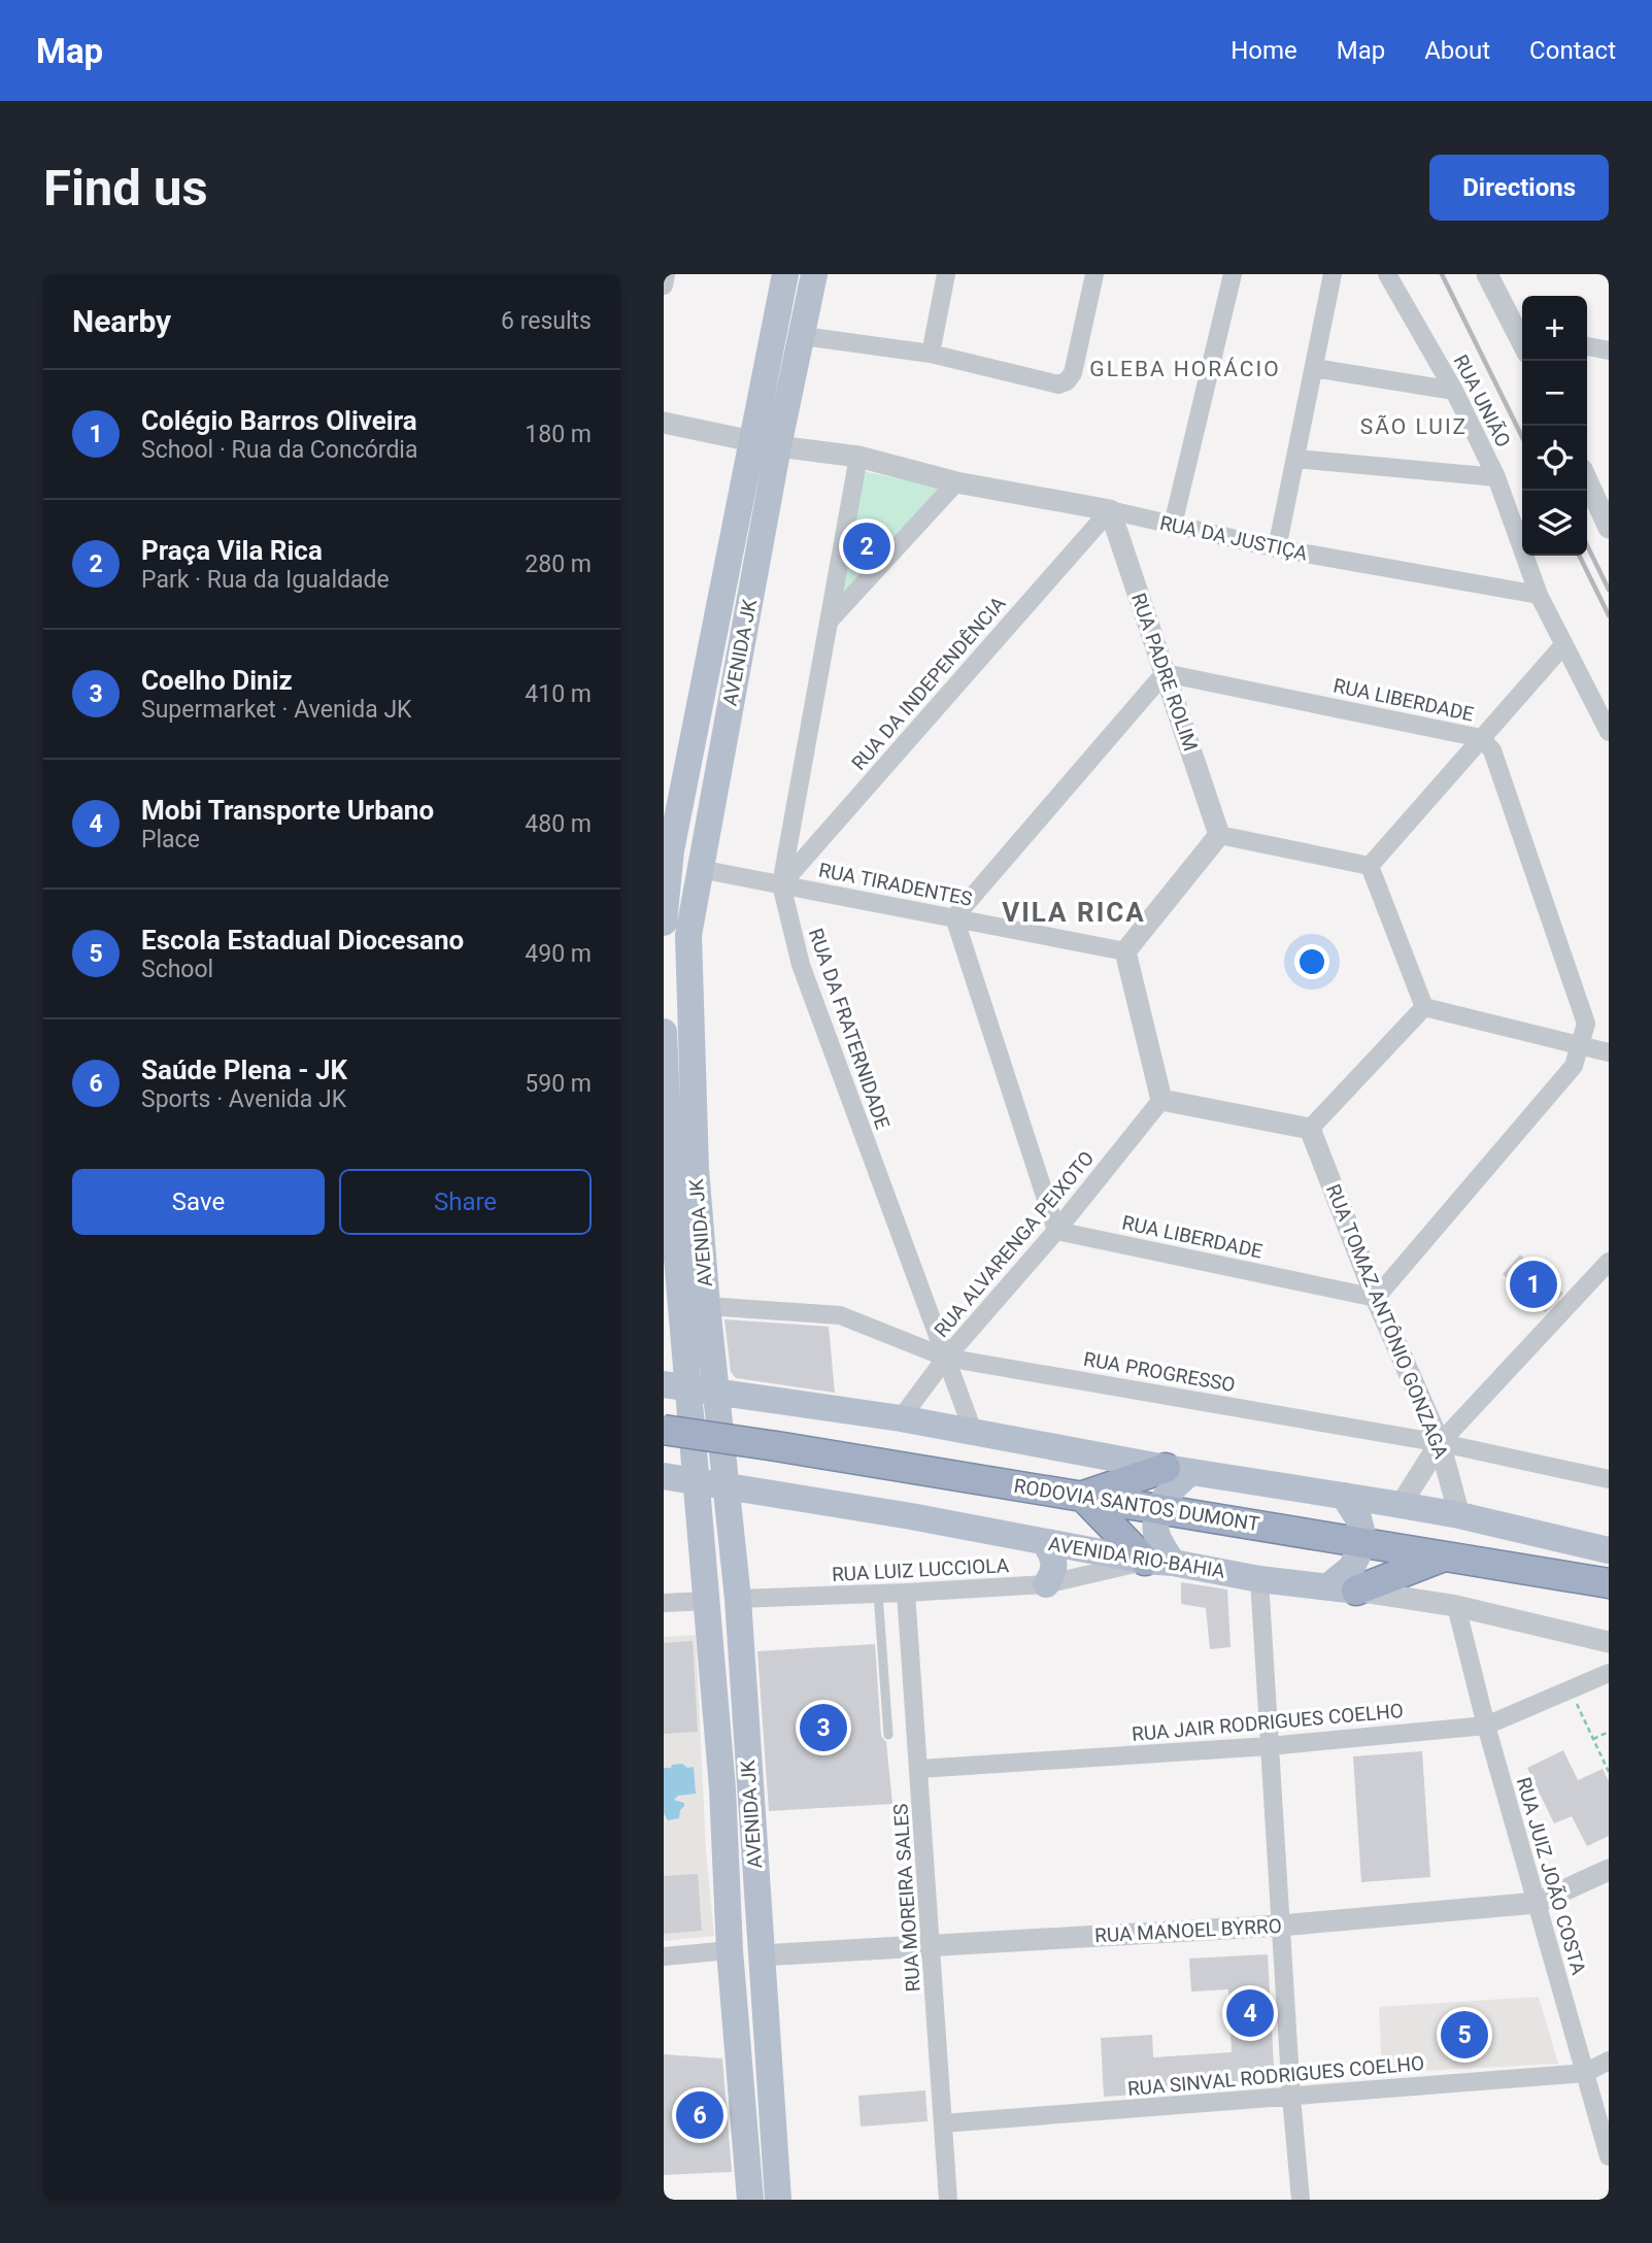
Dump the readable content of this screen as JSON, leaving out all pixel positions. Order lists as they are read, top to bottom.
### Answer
{
  "streets": {
    "highway": ["RODOVIA SANTOS DUMONT"],
    "main road": ["AVENIDA JK", "AVENIDA RIO-BAHIA"],
    "street": [
      "RUA UNIÃO",
      "RUA DA JUSTIÇA",
      "RUA PADRE ROLIM",
      "RUA DA INDEPENDÊNCIA",
      "RUA LIBERDADE",
      "RUA TIRADENTES",
      "RUA DA FRATERNIDADE",
      "RUA ALVARENGA PEIXOTO",
      "RUA TOMAZ ANTÔNIO GONZAGA",
      "RUA PROGRESSO",
      "RUA LUIZ LUCCIOLA",
      "RUA JAIR RODRIGUES COELHO",
      "RUA JUIZ JOÃO COSTA",
      "RUA MOREIRA SALES",
      "RUA MANOEL BYRRO",
      "RUA SINVAL RODRIGUES COELHO"
    ]
  },
  "crossings": [
    ["RUA UNIÃO", "RUA DA JUSTIÇA"],
    ["RUA DA JUSTIÇA", "AVENIDA JK"],
    ["RUA DA JUSTIÇA", "RUA PADRE ROLIM"],
    ["RUA DA JUSTIÇA", "RUA DA INDEPENDÊNCIA"],
    ["RUA DA JUSTIÇA", "RUA DA FRATERNIDADE"],
    ["AVENIDA JK", "RUA TIRADENTES"],
    ["AVENIDA JK", "RUA PROGRESSO"],
    ["AVENIDA JK", "AVENIDA RIO-BAHIA"],
    ["AVENIDA JK", "RUA LUIZ LUCCIOLA"],
    ["AVENIDA JK", "RUA MANOEL BYRRO"],
    ["RUA PADRE ROLIM", "RUA DA INDEPENDÊNCIA"],
    ["RUA PADRE ROLIM", "RUA LIBERDADE"],
    ["RUA DA INDEPENDÊNCIA", "RUA TIRADENTES"],
    ["RUA DA INDEPENDÊNCIA", "RUA DA FRATERNIDADE"],
    ["RUA LIBERDADE", "RUA ALVARENGA PEIXOTO"],
    ["RUA LIBERDADE", "RUA TOMAZ ANTÔNIO GONZAGA"],
    ["RUA TIRADENTES", "RUA DA FRATERNIDADE"],
    ["RUA DA FRATERNIDADE", "RUA ALVARENGA PEIXOTO"],
    ["RUA DA FRATERNIDADE", "RUA PROGRESSO"],
    ["RUA ALVARENGA PEIXOTO", "RUA PROGRESSO"],
    ["RUA TOMAZ ANTÔNIO GONZAGA", "RUA PROGRESSO"],
    ["AVENIDA RIO-BAHIA", "RUA LUIZ LUCCIOLA"],
    ["AVENIDA RIO-BAHIA", "RUA JUIZ JOÃO COSTA"],
    ["RUA LUIZ LUCCIOLA", "RUA MOREIRA SALES"],
    ["RUA JAIR RODRIGUES COELHO", "RUA JUIZ JOÃO COSTA"],
    ["RUA JAIR RODRIGUES COELHO", "RUA MOREIRA SALES"],
    ["RUA JUIZ JOÃO COSTA", "RUA MANOEL BYRRO"],
    ["RUA JUIZ JOÃO COSTA", "RUA SINVAL RODRIGUES COELHO"],
    ["RUA MOREIRA SALES", "RUA MANOEL BYRRO"],
    ["RUA MOREIRA SALES", "RUA SINVAL RODRIGUES COELHO"]
  ],
  "districts": ["GLEBA HORÁCIO", "SÃO LUIZ", "VILA RICA"],
  "page": {
    "header": "Map",
    "nav": [
      "Home",
      "Map",
      "About",
      "Contact"
    ],
    "buttons": [
      "Directions",
      ["Save", "Share"]
    ],
    "title": "Find us",
    "heading": ["Nearby", "6 results"],
    "map_buttons": ["+", "−"],
    "list": [
      {
        "mark": "1",
        "name": "Colégio Barros Oliveira",
        "note": "School · Rua da Concórdia",
        "value": "180 m"
      },
      {
        "mark": "2",
        "name": "Praça Vila Rica",
        "note": "Park · Rua da Igualdade",
        "value": "280 m"
      },
      {
        "mark": "3",
        "name": "Coelho Diniz",
        "note": "Supermarket · Avenida JK",
        "value": "410 m"
      },
      {
        "mark": "4",
        "name": "Mobi Transporte Urbano",
        "note": "Place",
        "value": "480 m"
      },
      {
        "mark": "5",
        "name": "Escola Estadual Diocesano",
        "note": "School",
        "value": "490 m"
      },
      {
        "mark": "6",
        "name": "Saúde Plena - JK",
        "note": "Sports · Avenida JK",
        "value": "590 m"
      }
    ],
    "pins": [
      "2",
      "1",
      "3",
      "4",
      "5",
      "6"
    ]
  }
}
